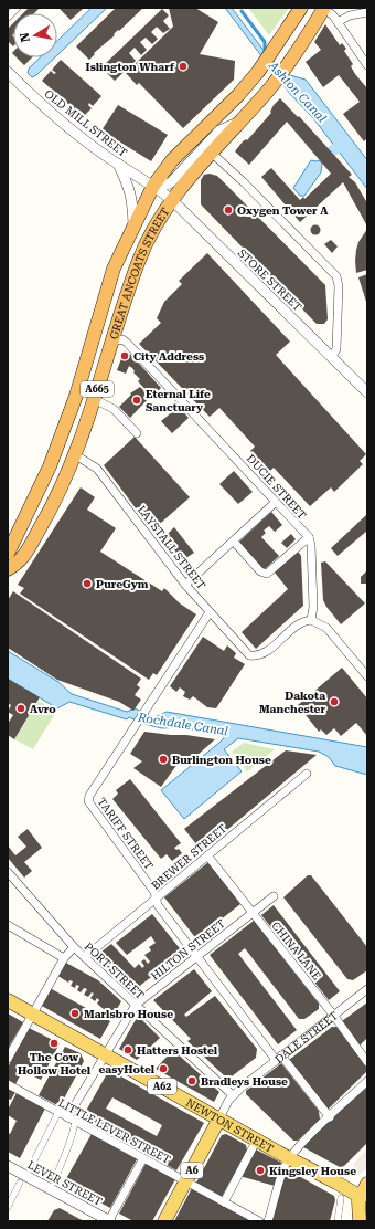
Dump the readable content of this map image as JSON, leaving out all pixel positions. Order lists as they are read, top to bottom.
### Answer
{
  "streets": {
    "highway": ["GREAT ANCOATS STREET", "A665"],
    "main road": [
      "DALE STREET",
      "A62",
      "NEWTON STREET",
      "A6"
    ],
    "street": [
      "OLD MILL STREET",
      "STORE STREET",
      "DUCIE STREET",
      "LAYSTALL STREET",
      "TARIFF STREET",
      "BREWER STREET",
      "HILTON STREET",
      "CHINA LANE",
      "PORT STREET",
      "LITTLE LEVER STREET",
      "LEVER STREET"
    ]
  },
  "crossings": [
    ["OLD MILL STREET", "GREAT ANCOATS STREET"],
    ["OLD MILL STREET", "STORE STREET"],
    ["GREAT ANCOATS STREET", "STORE STREET"],
    ["GREAT ANCOATS STREET", "DUCIE STREET"],
    ["GREAT ANCOATS STREET", "LAYSTALL STREET"],
    ["LAYSTALL STREET", "TARIFF STREET"],
    ["TARIFF STREET", "BREWER STREET"],
    ["TARIFF STREET", "HILTON STREET"],
    ["TARIFF STREET", "DALE STREET"],
    ["BREWER STREET", "CHINA LANE"],
    ["BREWER STREET", "PORT STREET"],
    ["HILTON STREET", "CHINA LANE"],
    ["HILTON STREET", "PORT STREET"],
    ["HILTON STREET", "NEWTON STREET"],
    ["HILTON STREET", "LITTLE LEVER STREET"],
    ["CHINA LANE", "DALE STREET"],
    ["PORT STREET", "DALE STREET"],
    ["DALE STREET", "NEWTON STREET"],
    ["DALE STREET", "LITTLE LEVER STREET"]
  ],
  "water": ["Ashton Canal", "Rochdale Canal"],
  "places": [
    "Islington Wharf",
    "Oxygen Tower A",
    "City Address",
    "Eternal Life Sanctuary",
    "PureGym",
    "Dakota Manchester",
    "Avro",
    "Burlington House",
    "Marlsbro House",
    "The Cow Hollow Hotel",
    "Hatters Hostel",
    "easyHotel",
    "Bradleys House",
    "Kingsley House"
  ],
  "north": "left"
}
